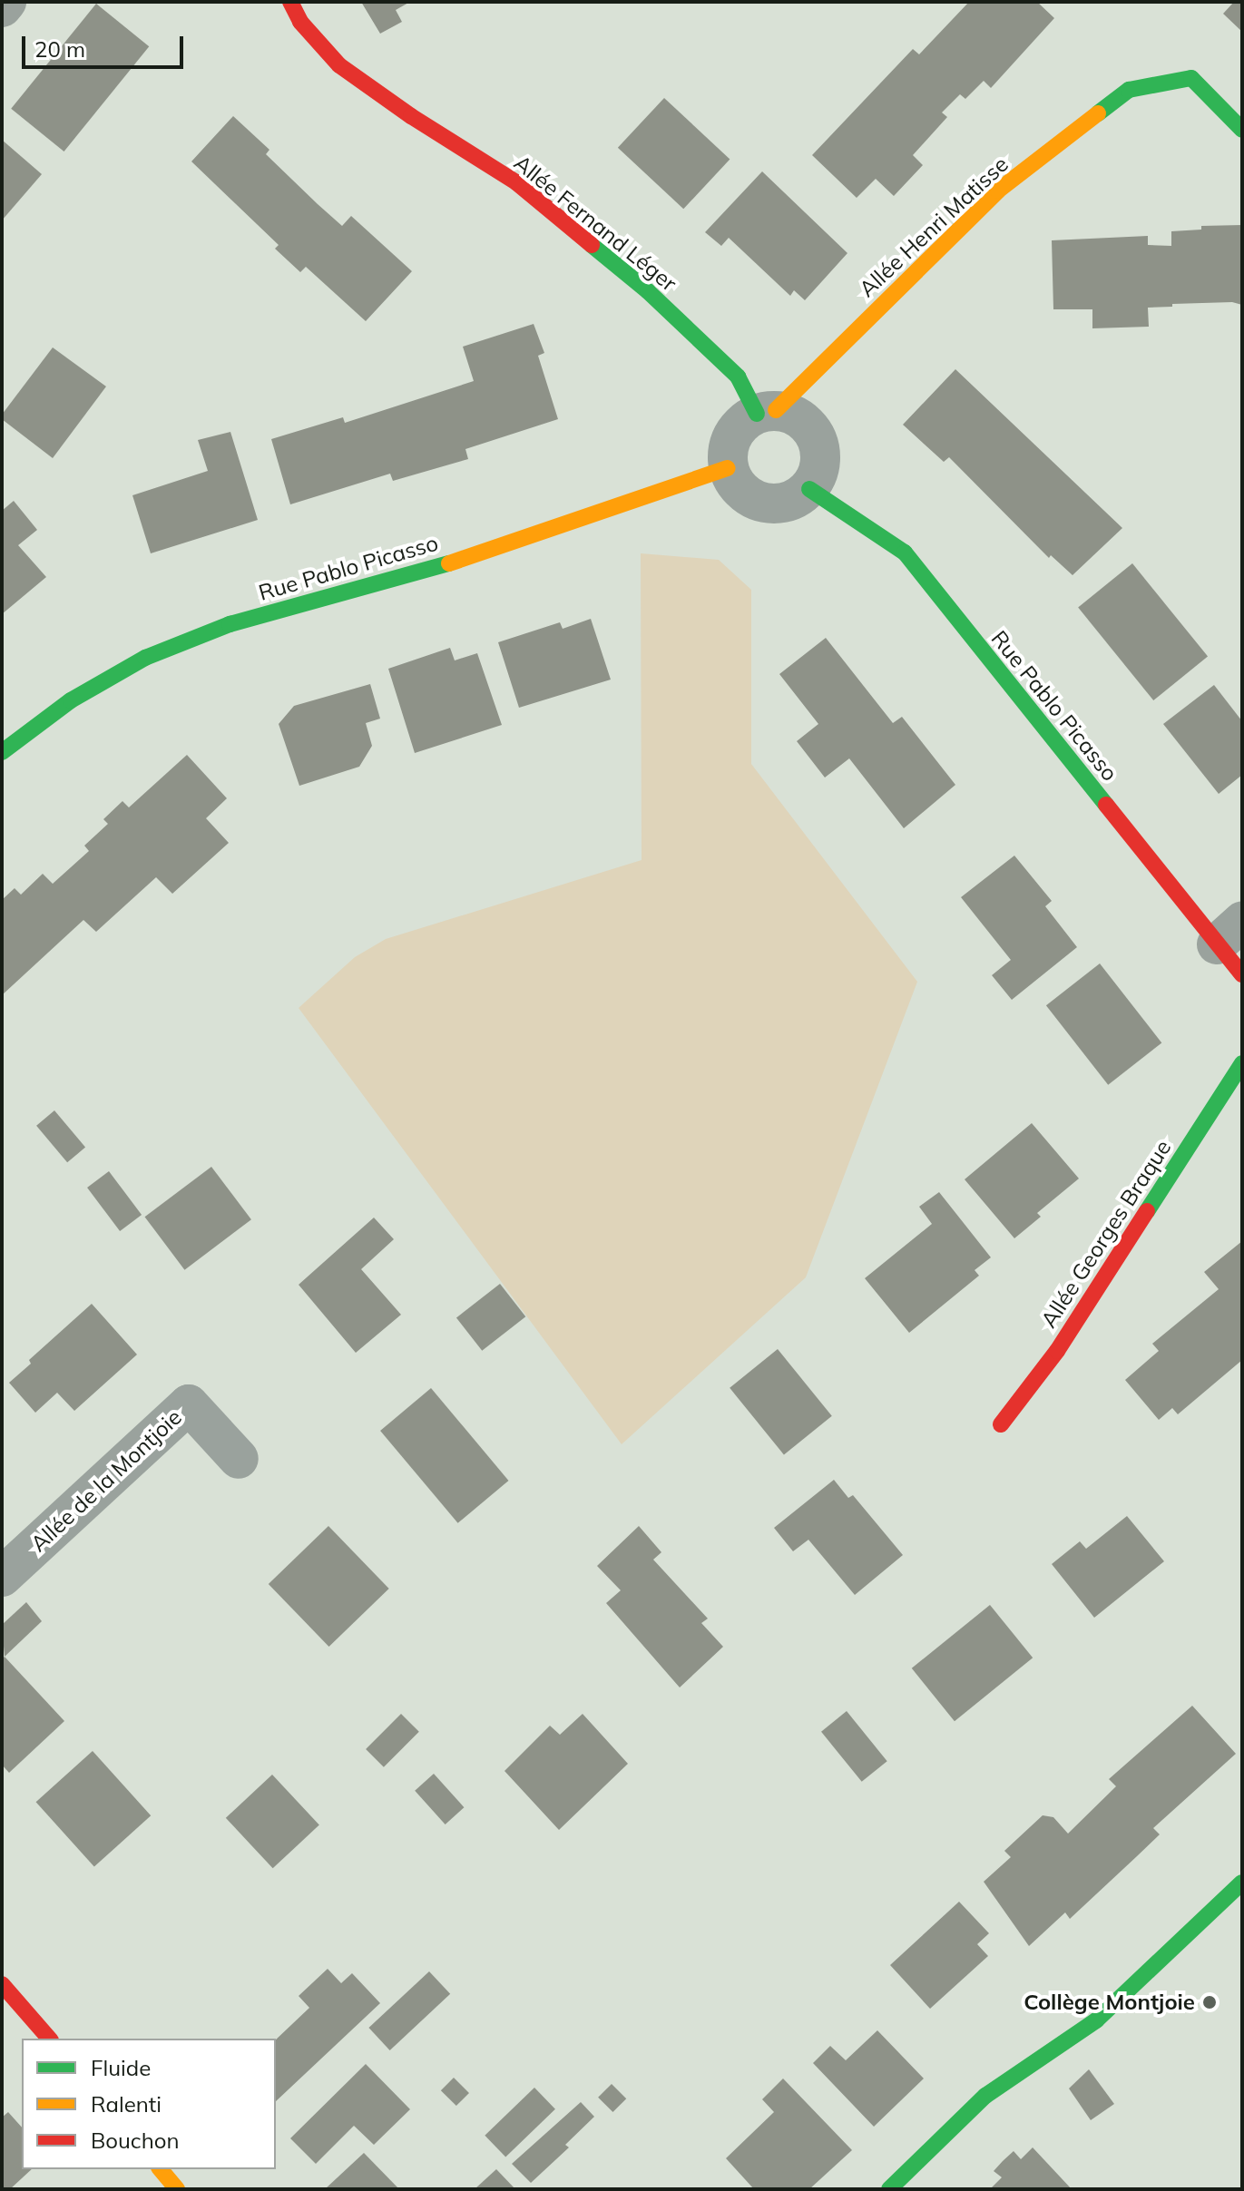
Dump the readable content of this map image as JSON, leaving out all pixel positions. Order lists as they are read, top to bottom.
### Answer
{
  "streets": {
    "street": [
      "Allée Fernand Léger",
      "Allée Henri Matisse",
      "Rue Pablo Picasso",
      "Allée Georges Braque",
      "Allée de la Montjoie"
    ]
  },
  "crossings": [
    ["Allée Fernand Léger", "Allée Henri Matisse"],
    ["Allée Fernand Léger", "Rue Pablo Picasso"],
    ["Allée Henri Matisse", "Rue Pablo Picasso"]
  ],
  "places": ["Collège Montjoie"],
  "legend": ["Fluide", "Ralenti", "Bouchon"],
  "scale_bar": "20 m"
}
